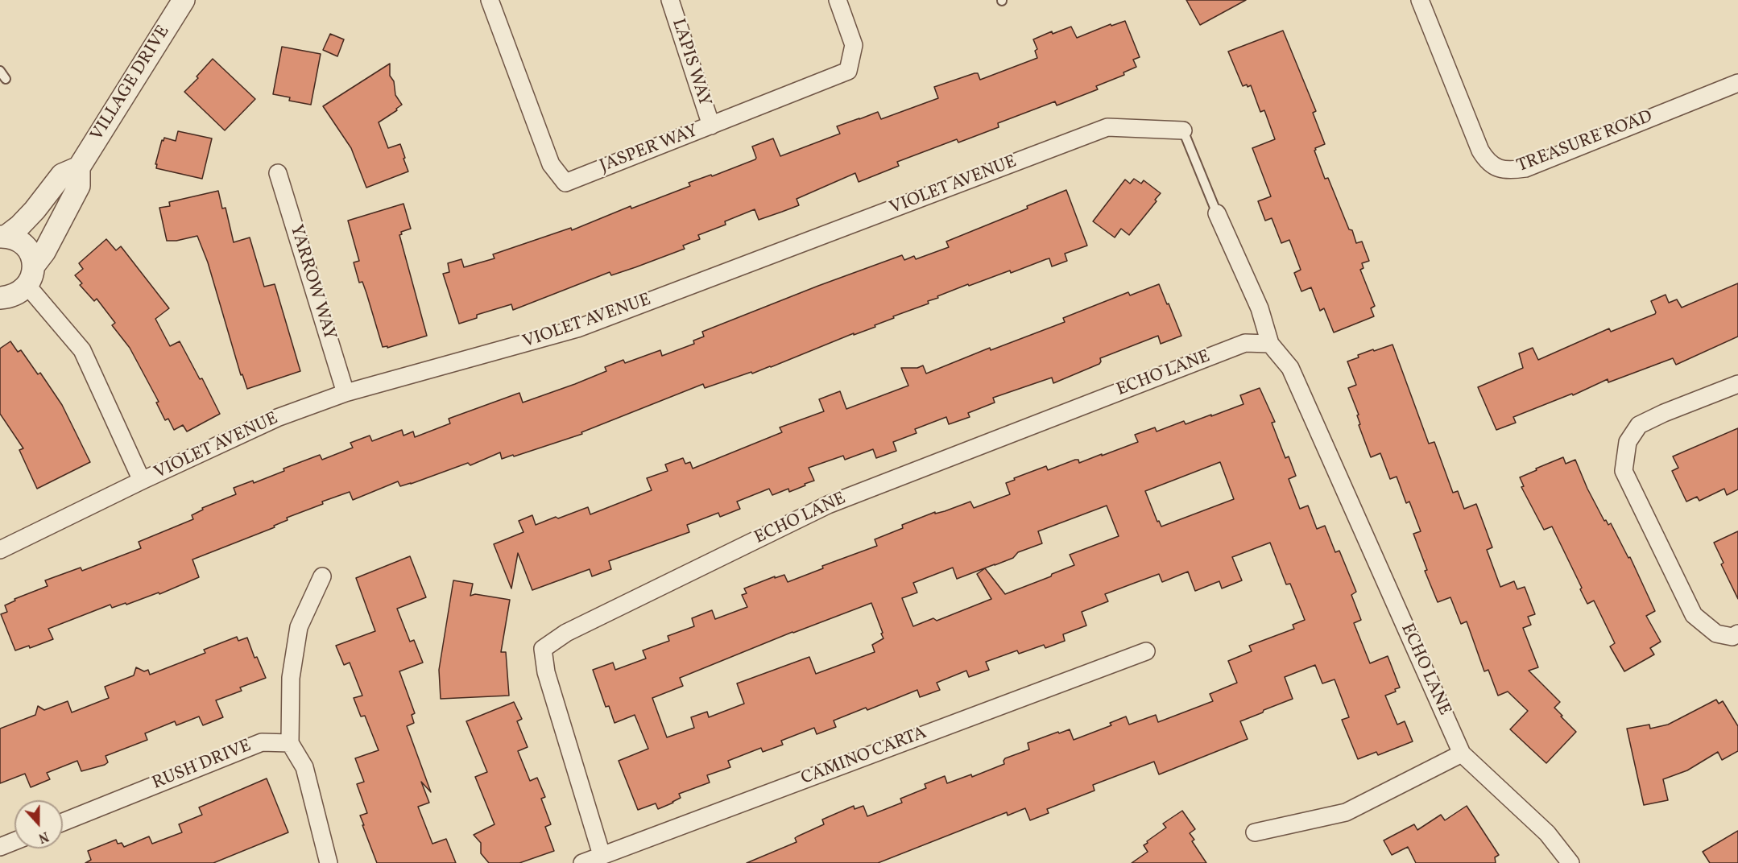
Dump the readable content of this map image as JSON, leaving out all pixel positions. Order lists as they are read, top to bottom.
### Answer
{
  "streets": {
    "street": [
      "LAPIS WAY",
      "VILLAGE DRIVE",
      "TREASURE ROAD",
      "JASPER WAY",
      "VIOLET AVENUE",
      "YARROW WAY",
      "ECHO LANE",
      "CAMINO CARTA",
      "RUSH DRIVE"
    ]
  },
  "crossings": [
    ["LAPIS WAY", "JASPER WAY"],
    ["VIOLET AVENUE", "YARROW WAY"],
    ["ECHO LANE", "CAMINO CARTA"]
  ],
  "north": "bottom"
}
